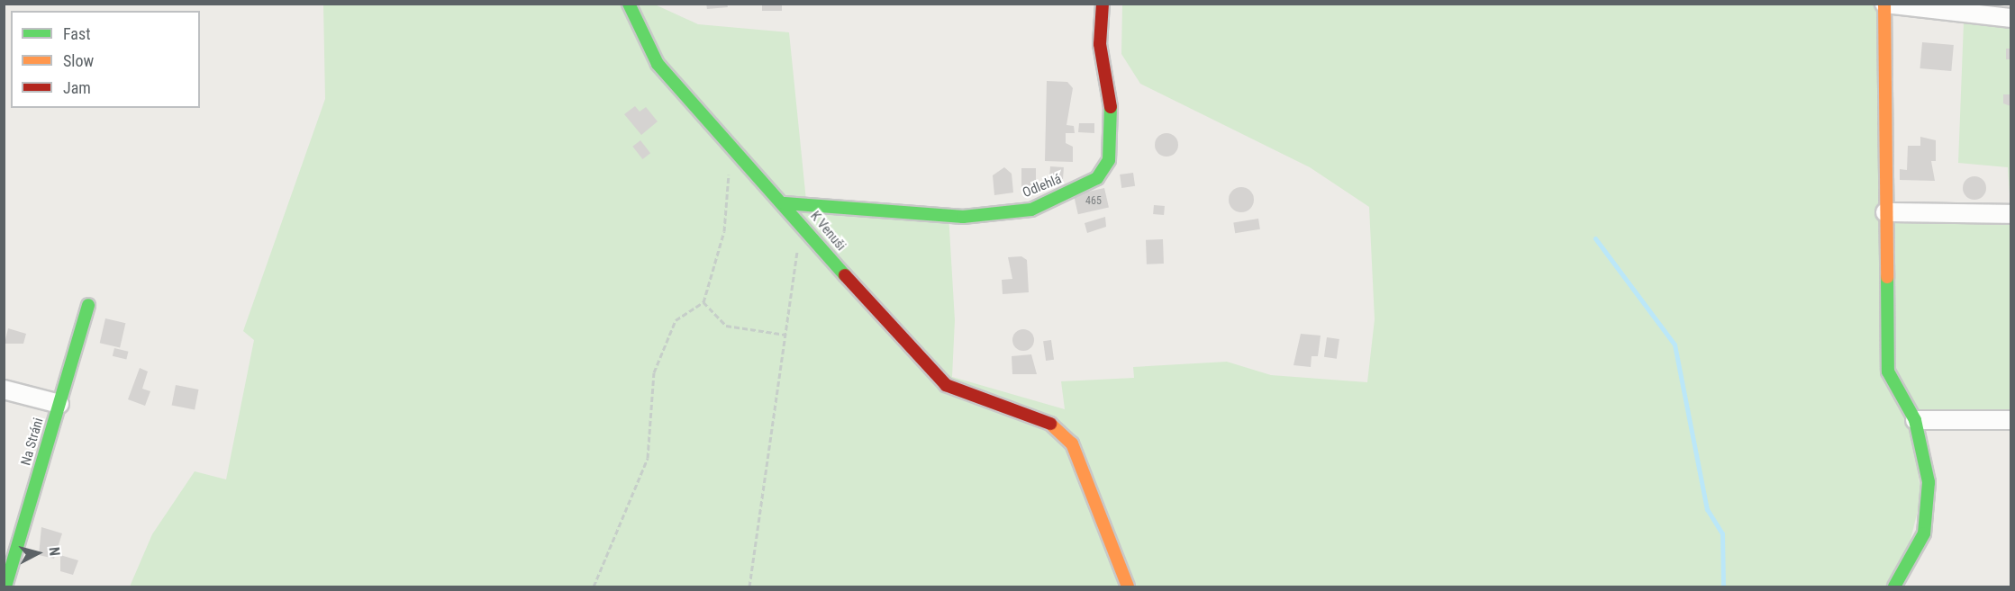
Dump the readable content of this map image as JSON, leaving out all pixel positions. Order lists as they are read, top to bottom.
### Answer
{
  "streets": {
    "street": ["Odlehlá", "K Venuši", "Na Stráni"]
  },
  "crossings": [
    ["Odlehlá", "K Venuši"]
  ],
  "house_numbers": ["465"],
  "legend": ["Fast", "Slow", "Jam"],
  "north": "right"
}
